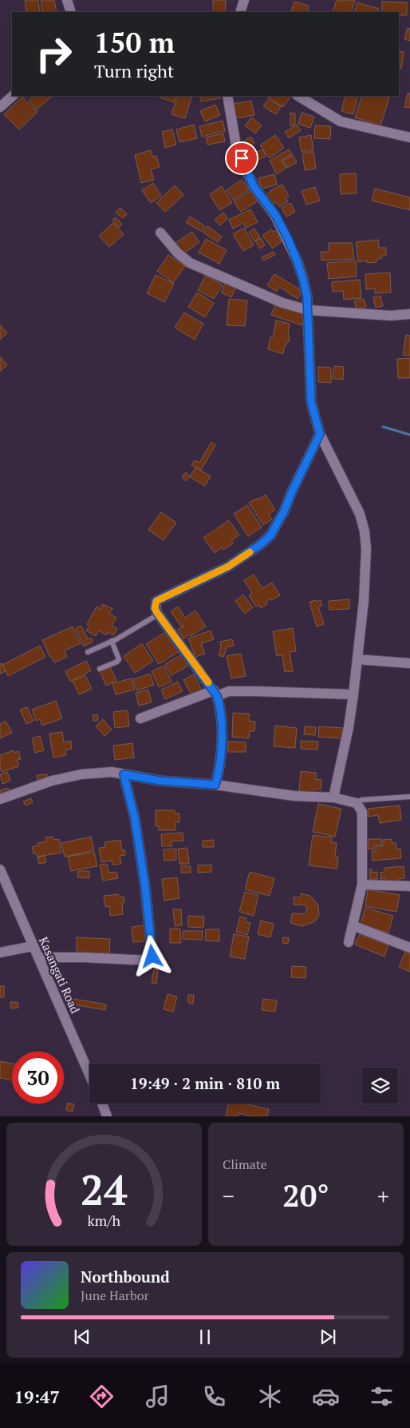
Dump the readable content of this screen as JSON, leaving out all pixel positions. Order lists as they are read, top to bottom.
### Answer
{
  "streets": {
    "street": ["Kasangati Road"]
  },
  "page": {
    "turn": ["150 m", "Turn right"],
    "limit": "30",
    "trip": "19:49 · 2 min · 810 m",
    "tile": "Climate",
    "heat": ["−", "20°", "+"],
    "song": ["Northbound", "June Harbor"],
    "tabs": "19:47",
    "gauge": ["24", "km/h"]
  }
}
